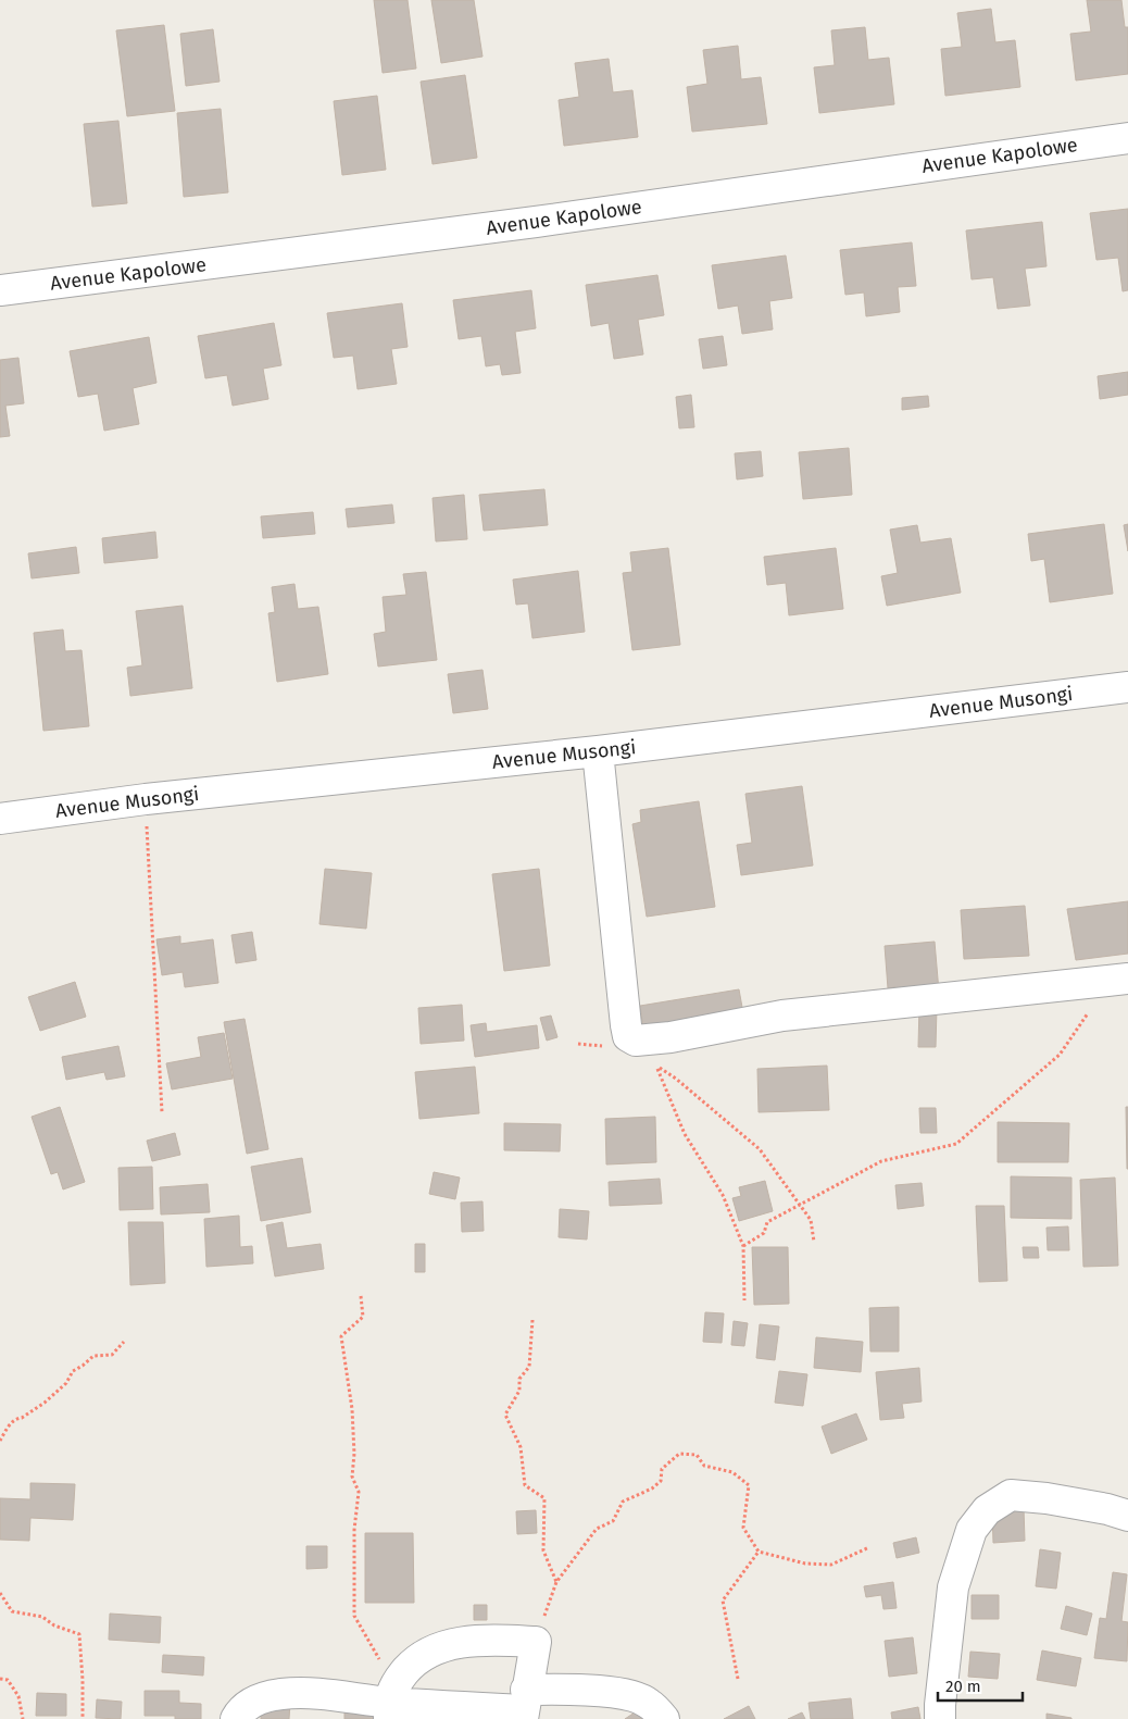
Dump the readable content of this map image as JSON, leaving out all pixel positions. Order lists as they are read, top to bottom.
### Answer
{
  "streets": {
    "street": ["Avenue Kapolowe", "Avenue Musongi"]
  },
  "scale_bar": "20 m"
}
